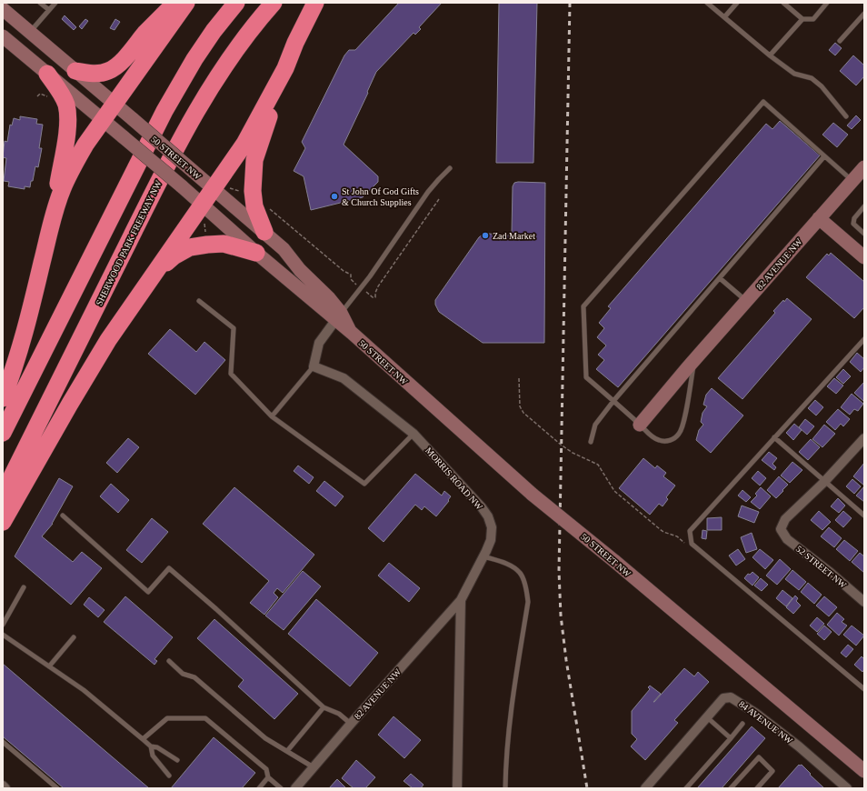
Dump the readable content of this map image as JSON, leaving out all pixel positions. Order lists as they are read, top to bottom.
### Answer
{
  "streets": {
    "highway": ["SHERWOOD PARK FREEWAY NW"],
    "main road": ["50 STREET NW", "82 AVENUE NW"],
    "street": ["MORRIS ROAD NW", "52 STREET NW", "84 AVENUE NW"]
  },
  "crossings": [
    ["82 AVENUE NW", "MORRIS ROAD NW"]
  ],
  "places": ["St John Of God Gifts & Church Supplies", "Zad Market"]
}
